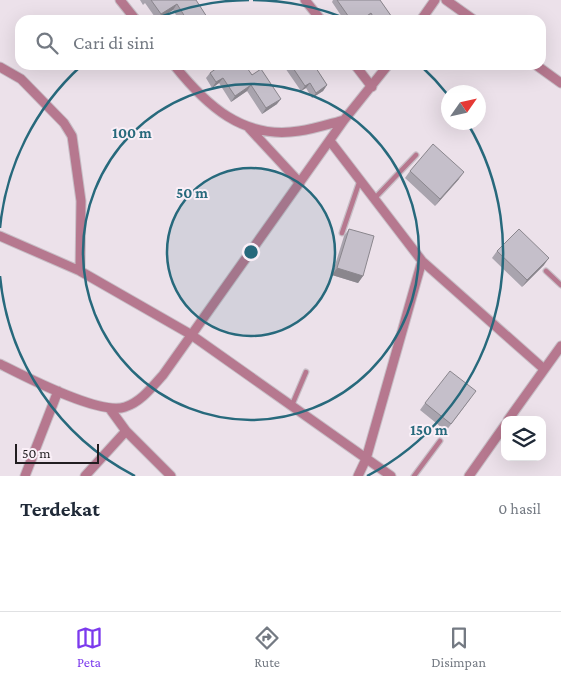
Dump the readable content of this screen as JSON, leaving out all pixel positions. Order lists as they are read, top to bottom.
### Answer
{
  "scale_bar": "50 m",
  "north": "top right",
  "page": {
    "search": "Cari di sini",
    "scale": "50 m",
    "heading": ["Terdekat", "0 hasil"],
    "nav": ["Peta", "Rute", "Disimpan"]
  },
  "rings": ["100 m", "50 m", "150 m"]
}
